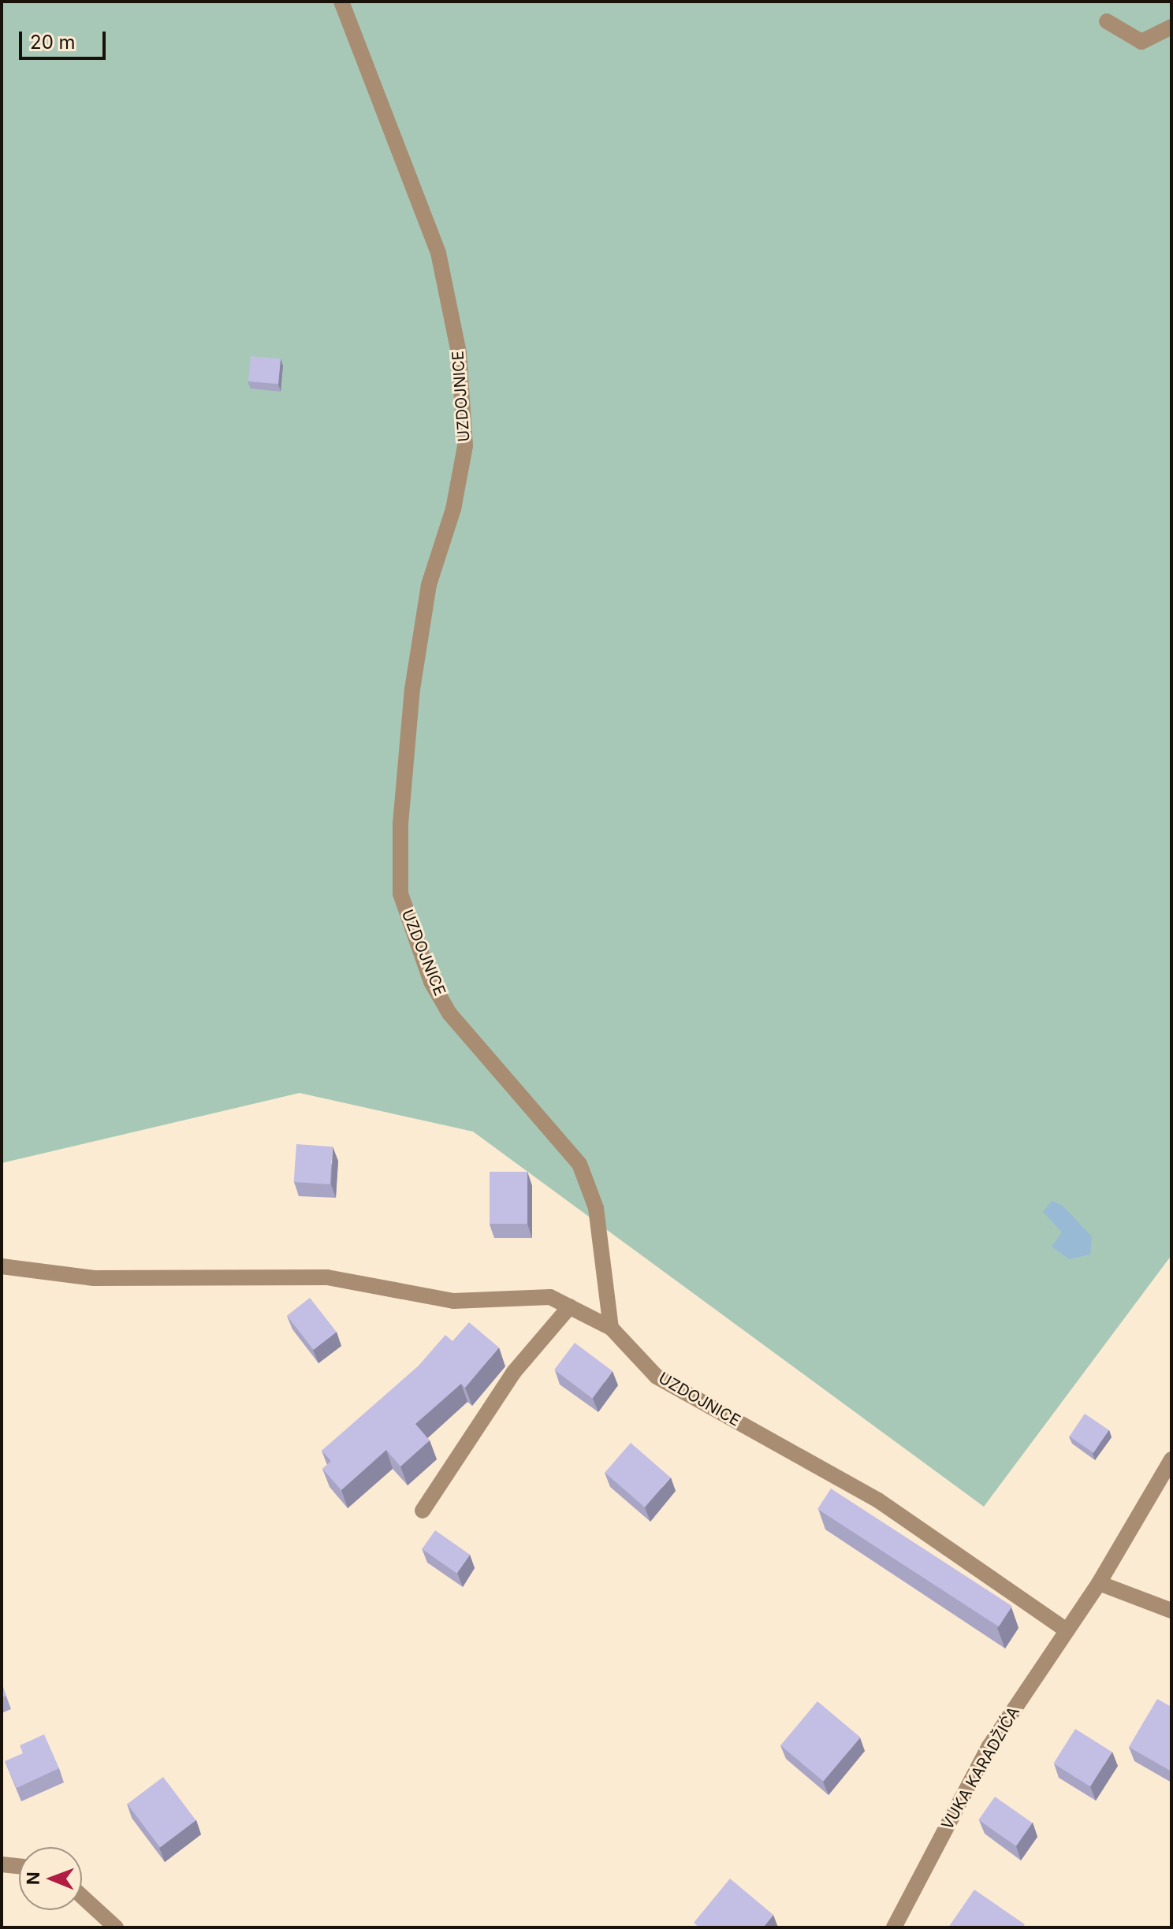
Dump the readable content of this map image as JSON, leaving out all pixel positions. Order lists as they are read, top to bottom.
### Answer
{
  "streets": {
    "street": ["UZDOJNICE", "VUKA KARADŽIĆA"]
  },
  "crossings": [
    ["UZDOJNICE", "VUKA KARADŽIĆA"]
  ],
  "scale_bar": "20 m",
  "north": "left"
}
